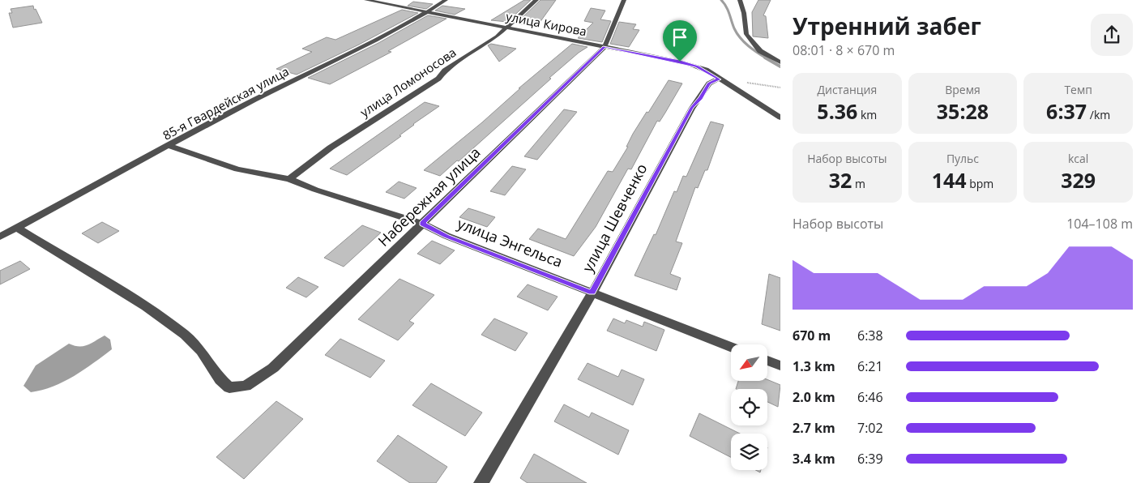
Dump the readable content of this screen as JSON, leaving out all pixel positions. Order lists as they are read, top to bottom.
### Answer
{
  "streets": {
    "street": [
      "улица Кирова",
      "улица Ломоносова",
      "85-я Гвардейская улица",
      "Набережная улица",
      "улица Шевченко",
      "улица Энгельса"
    ]
  },
  "crossings": [
    ["улица Кирова", "улица Ломоносова"],
    ["улица Кирова", "85-я Гвардейская улица"],
    ["улица Кирова", "Набережная улица"],
    ["улица Кирова", "улица Шевченко"],
    ["улица Ломоносова", "улица Энгельса"],
    ["85-я Гвардейская улица", "Набережная улица"],
    ["85-я Гвардейская улица", "улица Энгельса"],
    ["Набережная улица", "улица Энгельса"],
    ["улица Шевченко", "улица Энгельса"]
  ],
  "north": "bottom left",
  "page": {
    "heading": ["Утренний забег", "08:01 · 8 × 670 m"],
    "stats": [
      ["Дистанция", "5.36 km"],
      ["Время", "35:28"],
      ["Темп", "6:37 /km"],
      ["Набор высоты", "32 m"],
      ["Пульс", "144 bpm"],
      ["kcal", "329"]
    ],
    "chart": ["Набор высоты", "104–108 m"],
    "list": [
      {
        "name": "670 m",
        "note": "6:38"
      },
      {
        "name": "1.3 km",
        "note": "6:21"
      },
      {
        "name": "2.0 km",
        "note": "6:46"
      },
      {
        "name": "2.7 km",
        "note": "7:02"
      },
      {
        "name": "3.4 km",
        "note": "6:39"
      }
    ]
  }
}
